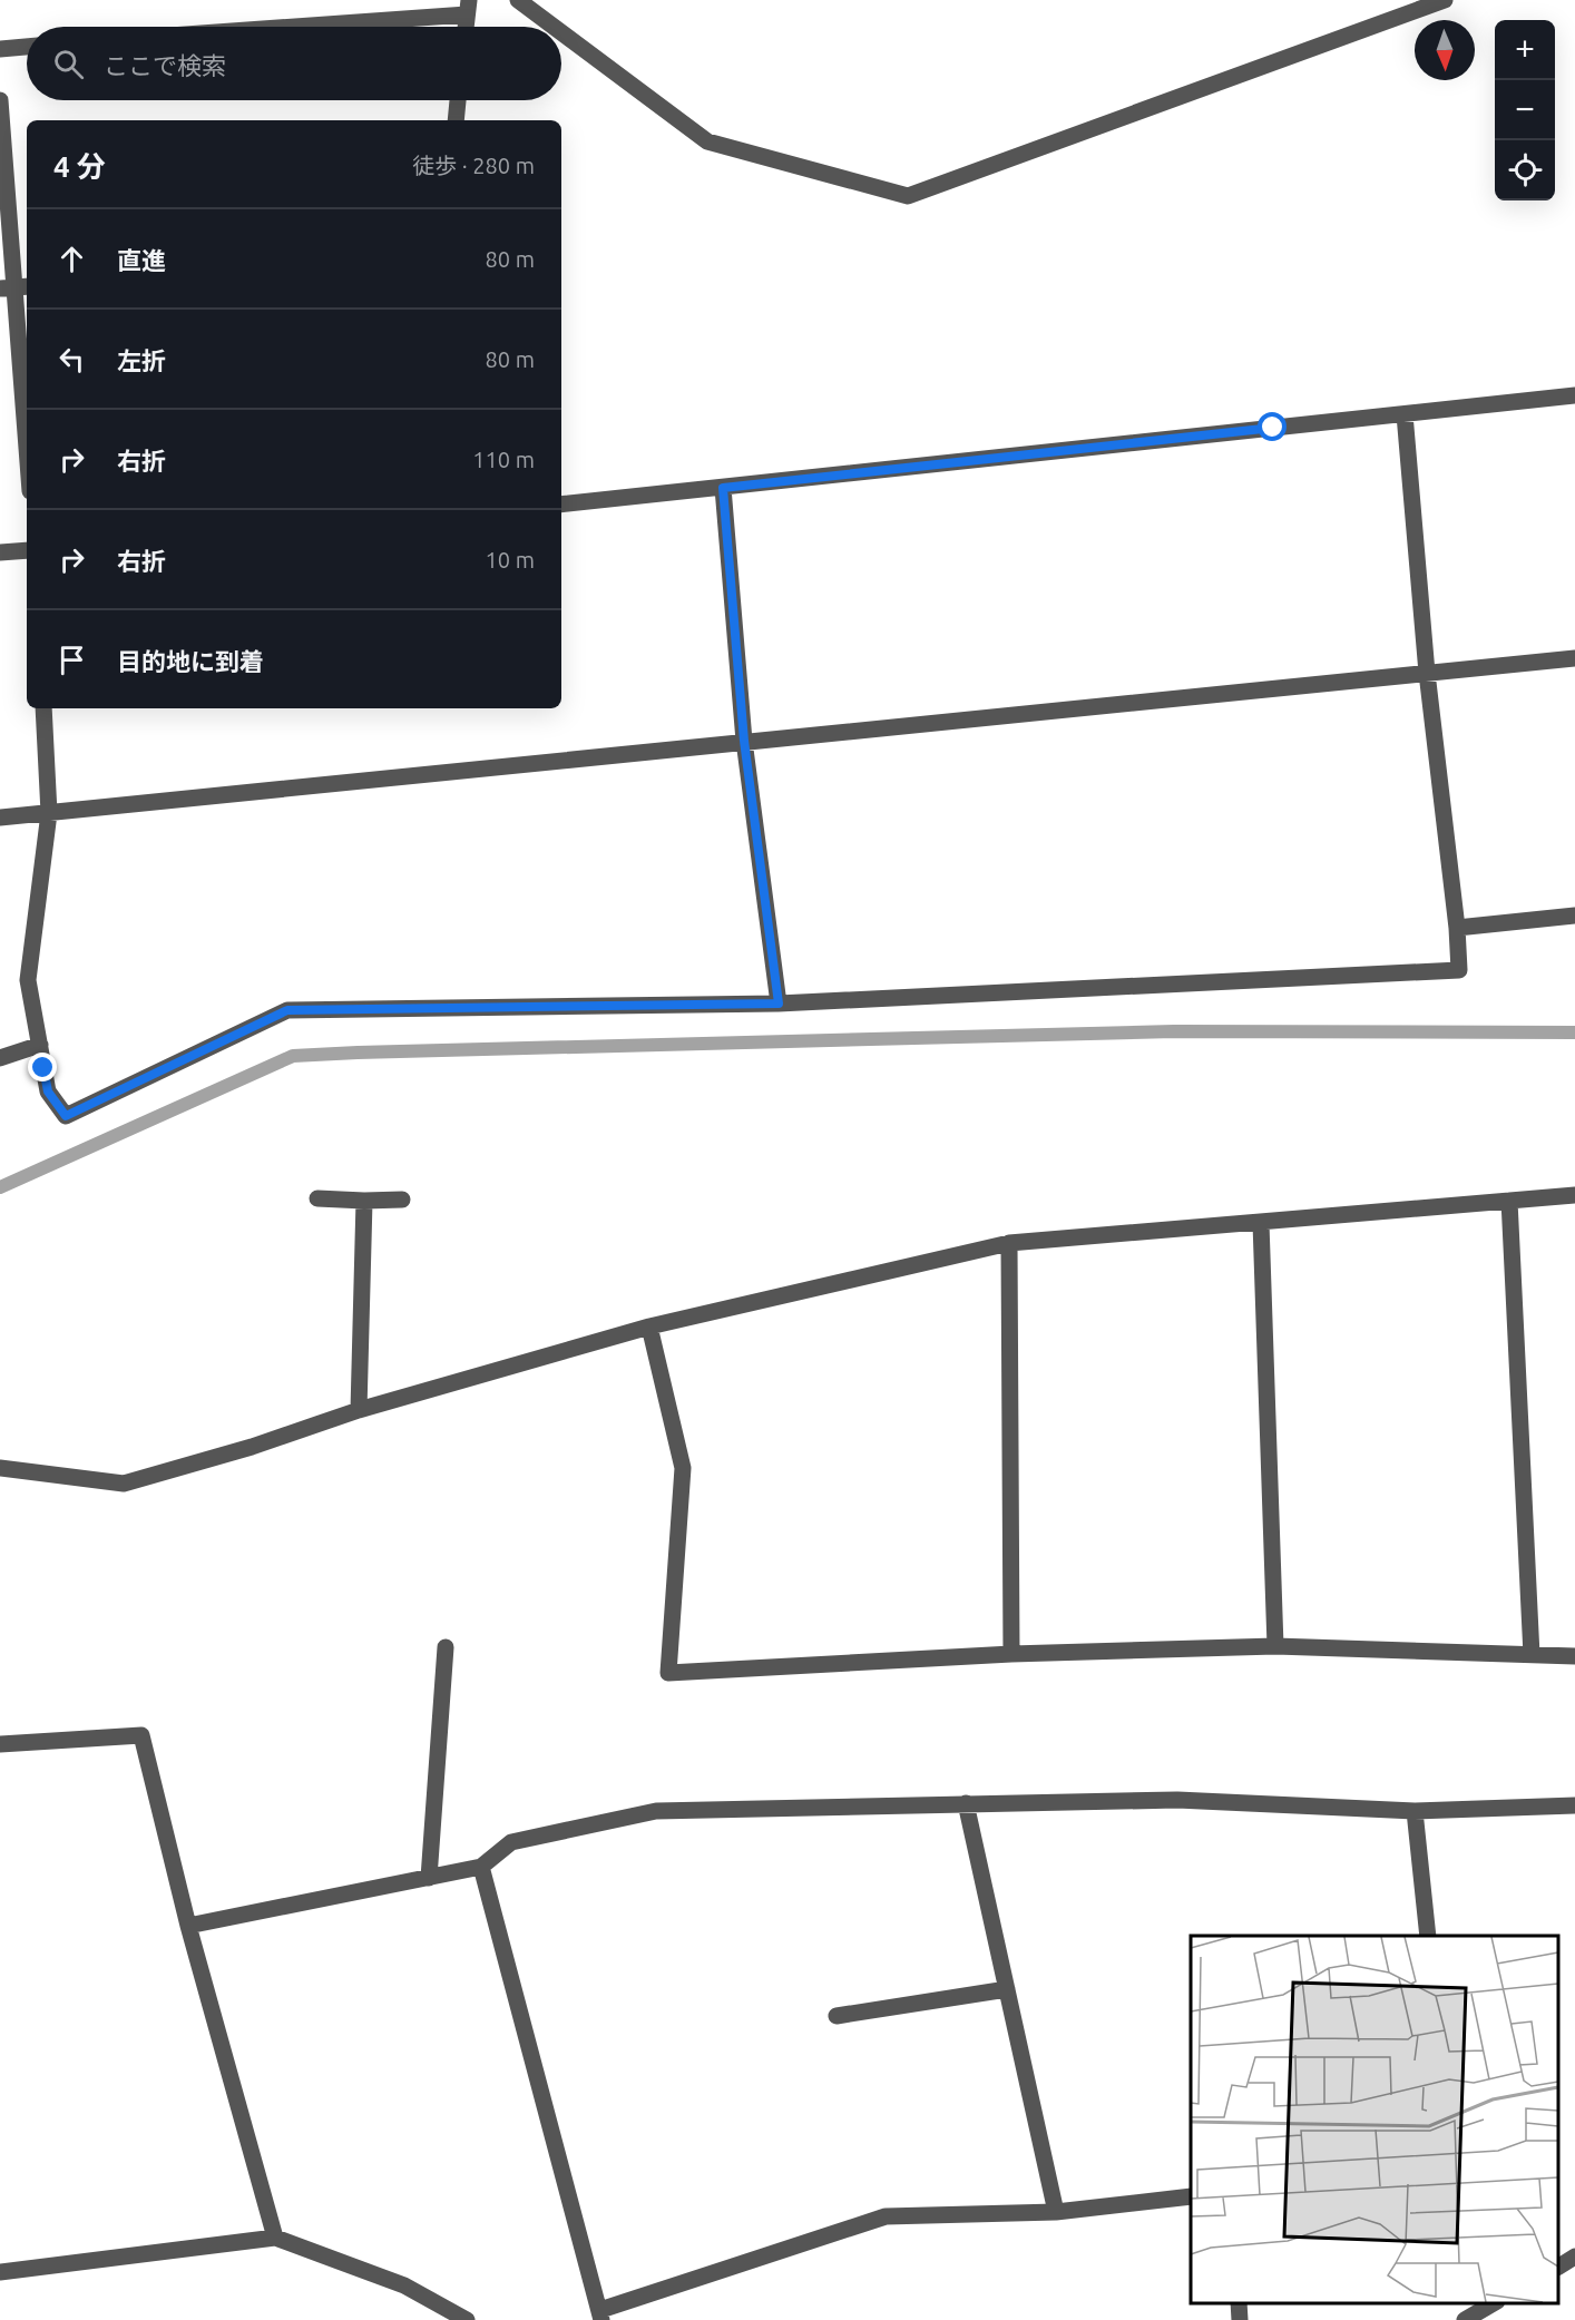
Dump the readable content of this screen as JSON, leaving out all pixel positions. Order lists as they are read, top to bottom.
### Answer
{
  "north": "bottom",
  "page": {
    "map_buttons": ["+", "−"],
    "search": "ここで検索",
    "heading": ["4 分", "徒歩 · 280 m"],
    "list": [
      ["直進", "80 m"],
      ["左折", "80 m"],
      ["右折", "110 m"],
      ["右折", "10 m"],
      "目的地に到着"
    ]
  }
}
